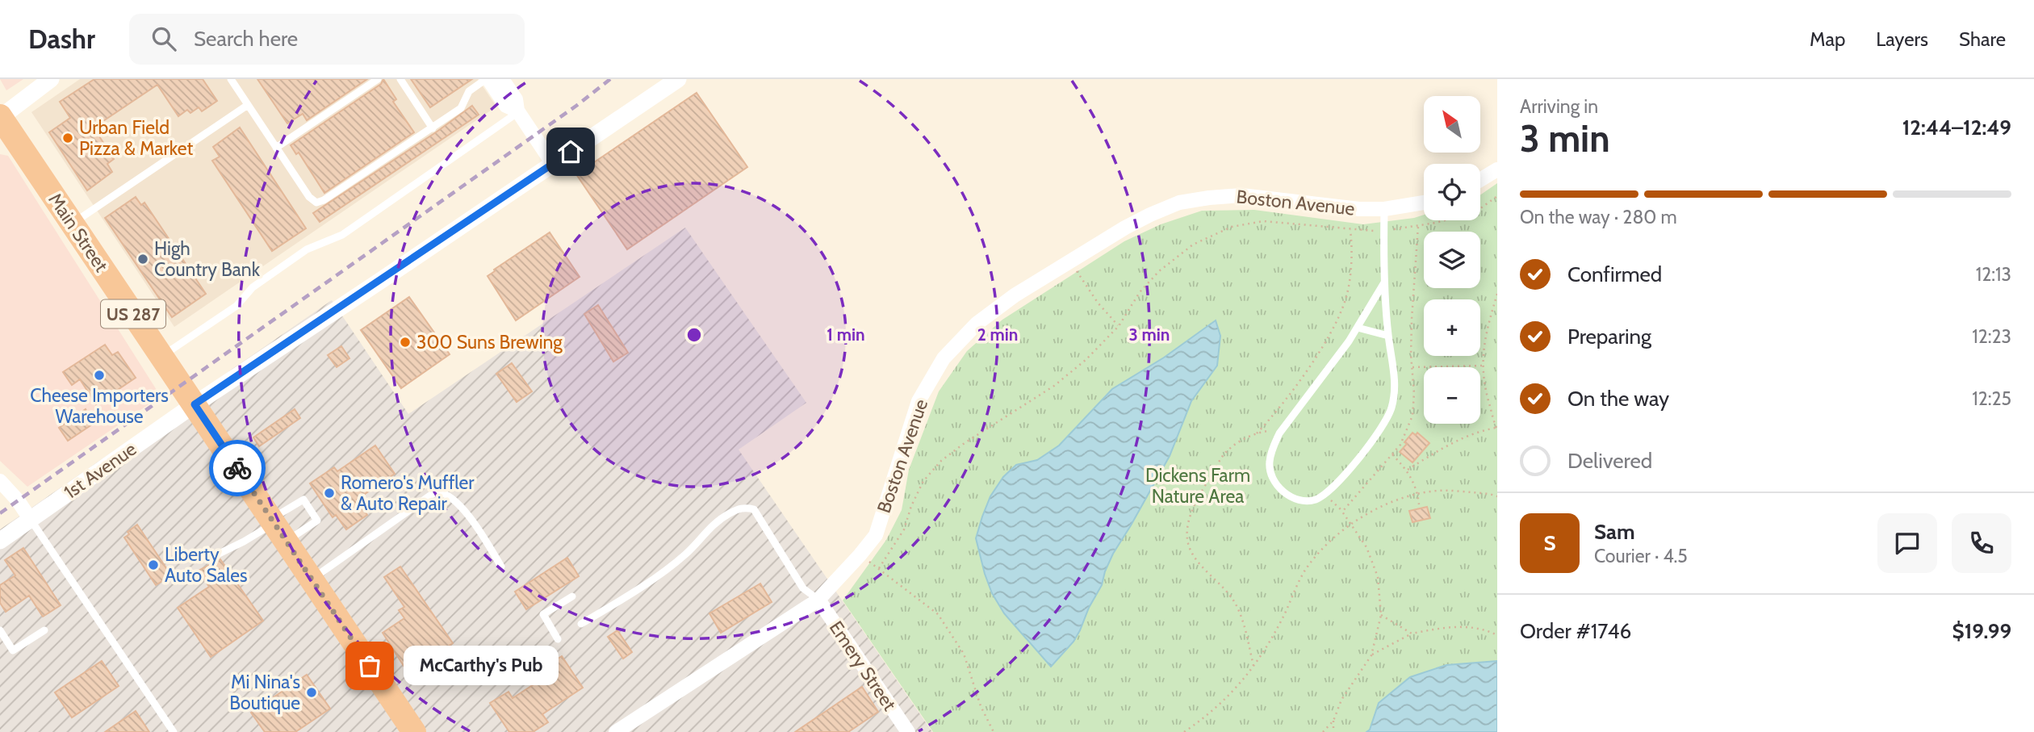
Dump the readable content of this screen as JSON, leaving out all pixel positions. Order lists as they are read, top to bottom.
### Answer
{
  "streets": {
    "highway": ["Main Street", "US 287"],
    "street": ["Boston Avenue", "1st Avenue", "Emery Street"]
  },
  "crossings": [
    ["Boston Avenue", "Emery Street"],
    ["Main Street", "US 287"],
    ["Main Street", "1st Avenue"],
    ["US 287", "1st Avenue"]
  ],
  "parks": ["Dickens Farm Nature Area"],
  "places": [
    "Urban Field Pizza & Market",
    "High Country Bank",
    "300 Suns Brewing",
    "Cheese Importers Warehouse",
    "Romero's Muffler & Auto Repair",
    "Liberty Auto Sales",
    "McCarthy's Pub",
    "Mi Nina's Boutique"
  ],
  "north": "top left",
  "page": {
    "header": "Dashr",
    "search": "Search here",
    "nav": ["Map", "Layers", "Share"],
    "heading": ["3 min", "Arriving in", "12:44–12:49"],
    "panel": [
      "Sam",
      "Courier · 4.5",
      "Order #1746",
      "$19.99"
    ],
    "map_buttons": ["+", "−"],
    "bar": "On the way · 280 m",
    "list": [
      ["Confirmed", "12:13"],
      ["Preparing", "12:23"],
      ["On the way", "12:25"],
      "Delivered"
    ],
    "round": "S",
    "bubble": "McCarthy's Pub"
  },
  "rings": ["1 min", "2 min", "3 min"]
}
